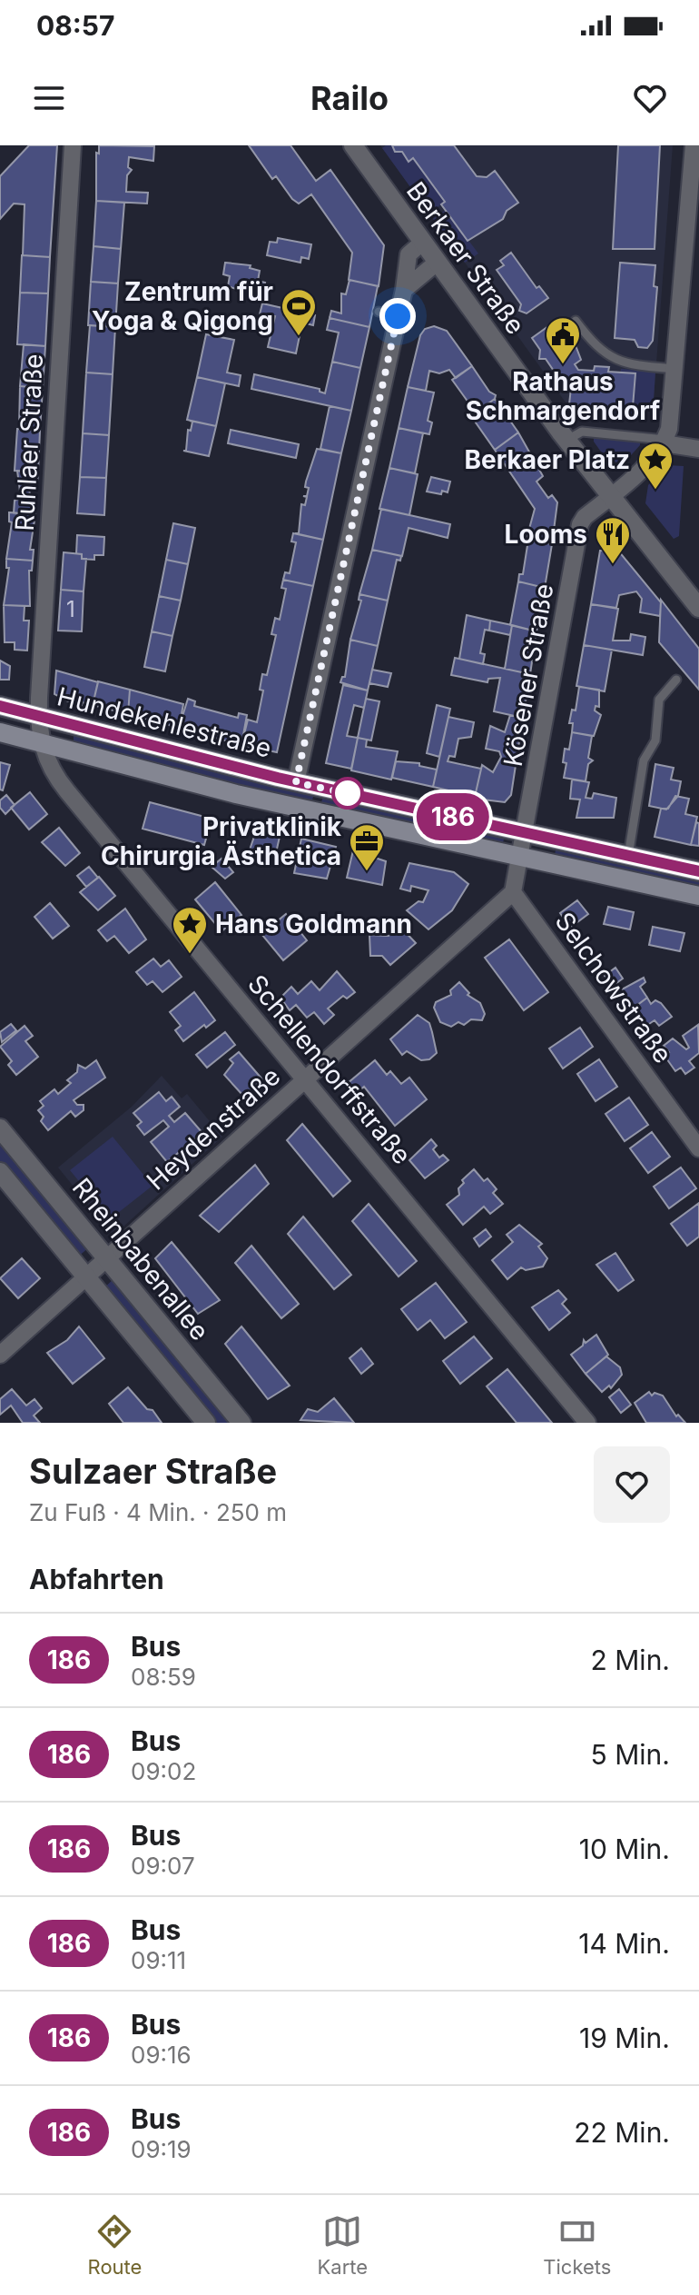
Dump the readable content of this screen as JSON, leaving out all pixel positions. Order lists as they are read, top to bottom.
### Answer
{
  "streets": {
    "main road": ["Hundekehlestraße"],
    "street": [
      "Berkaer Straße",
      "Ruhlaer Straße",
      "Kösener Straße",
      "Selchowstraße",
      "Schellendorffstraße",
      "Heydenstraße",
      "Rheinbabenallee"
    ]
  },
  "crossings": [
    ["Berkaer Straße", "Kösener Straße"],
    ["Ruhlaer Straße", "Hundekehlestraße"],
    ["Ruhlaer Straße", "Schellendorffstraße"],
    ["Kösener Straße", "Hundekehlestraße"],
    ["Hundekehlestraße", "Schellendorffstraße"],
    ["Selchowstraße", "Heydenstraße"],
    ["Schellendorffstraße", "Heydenstraße"],
    ["Heydenstraße", "Rheinbabenallee"]
  ],
  "places": {
    "sports": ["Zentrum für Yoga & Qigong"],
    "public building": ["Rathaus Schmargendorf"],
    "place": ["Berkaer Platz", "Hans Goldmann"],
    "restaurant": ["Looms"],
    "office": ["Privatklinik Chirurgia Ästhetica"]
  },
  "lines": ["bus line 186"],
  "house_numbers": ["1"],
  "page": {
    "status": "08:57",
    "header": "Railo",
    "on_map": "186",
    "heading": [
      ["Sulzaer Straße", "Zu Fuß · 4 Min. · 250 m"],
      "Abfahrten"
    ],
    "list": [
      {
        "mark": "186",
        "name": "Bus",
        "note": "08:59",
        "value": "2 Min."
      },
      {
        "mark": "186",
        "name": "Bus",
        "note": "09:02",
        "value": "5 Min."
      },
      {
        "mark": "186",
        "name": "Bus",
        "note": "09:07",
        "value": "10 Min."
      },
      {
        "mark": "186",
        "name": "Bus",
        "note": "09:11",
        "value": "14 Min."
      },
      {
        "mark": "186",
        "name": "Bus",
        "note": "09:16",
        "value": "19 Min."
      },
      {
        "mark": "186",
        "name": "Bus",
        "note": "09:19",
        "value": "22 Min."
      }
    ],
    "tabs": ["Route", "Karte", "Tickets"]
  }
}
